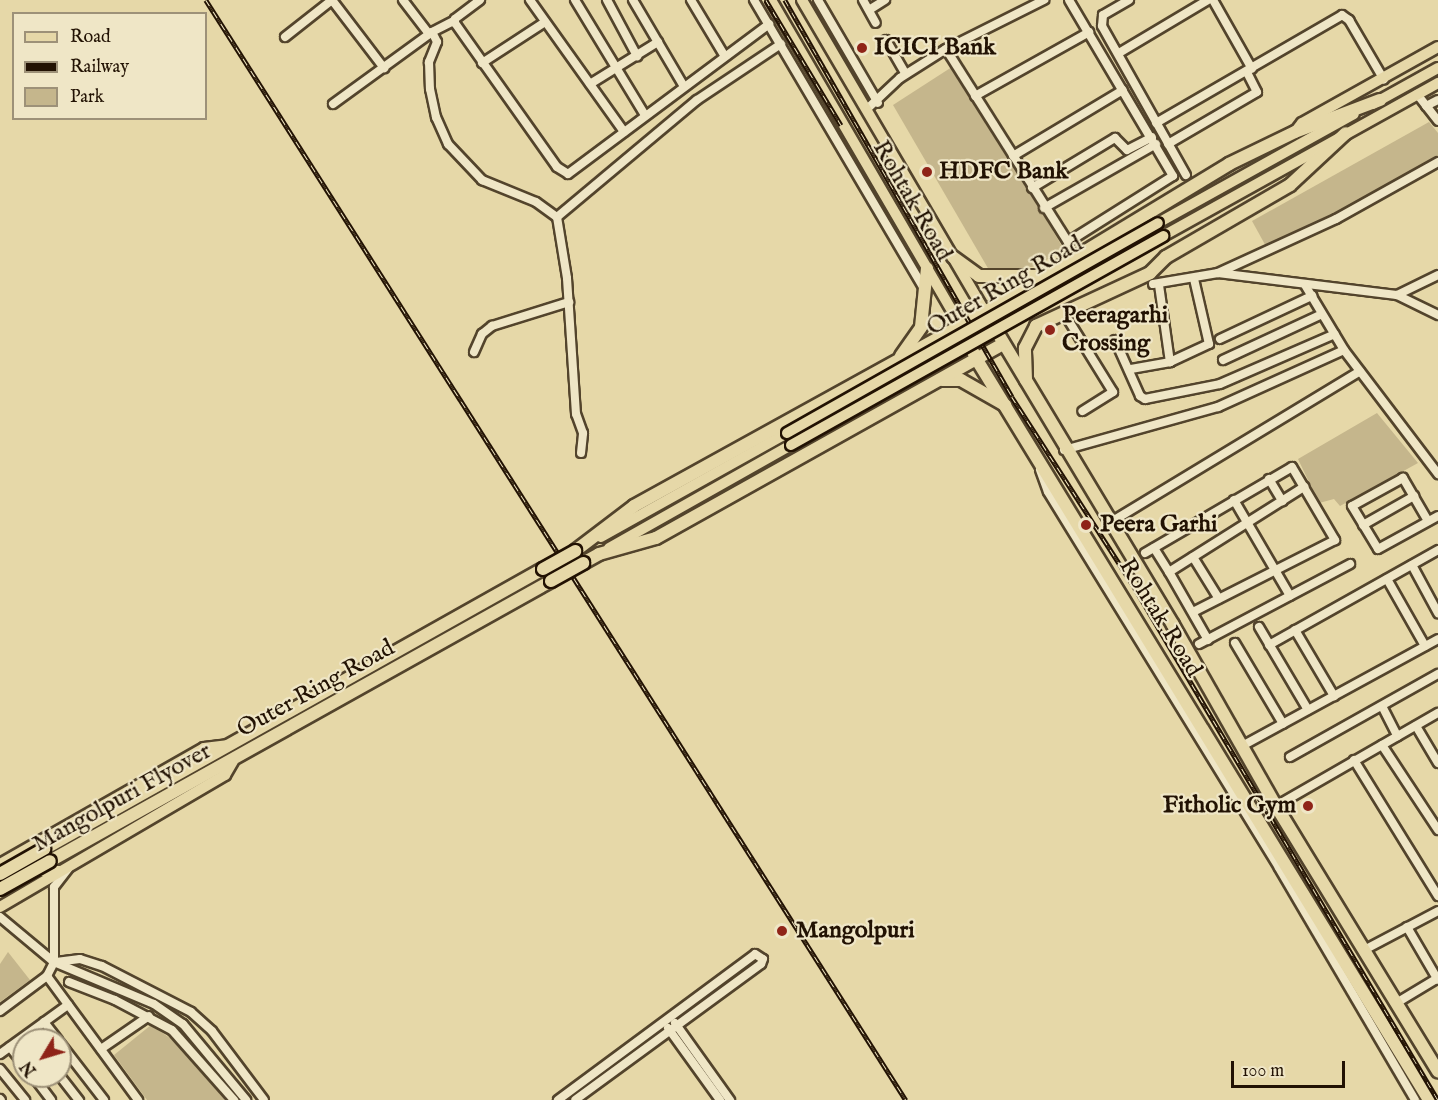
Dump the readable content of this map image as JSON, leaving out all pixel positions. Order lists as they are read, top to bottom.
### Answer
{
  "streets": {
    "highway": ["Rohtak Road", "Outer Ring Road", "Mangolpuri Flyover"]
  },
  "crossings": [
    ["Rohtak Road", "Outer Ring Road"],
    ["Outer Ring Road", "Mangolpuri Flyover"]
  ],
  "places": [
    "ICICI Bank",
    "HDFC Bank",
    "Peeragarhi Crossing",
    "Peera Garhi",
    "Fitholic Gym",
    "Mangolpuri"
  ],
  "legend": ["Road", "Railway", "Park"],
  "scale_bar": "100 m",
  "north": "bottom left"
}
